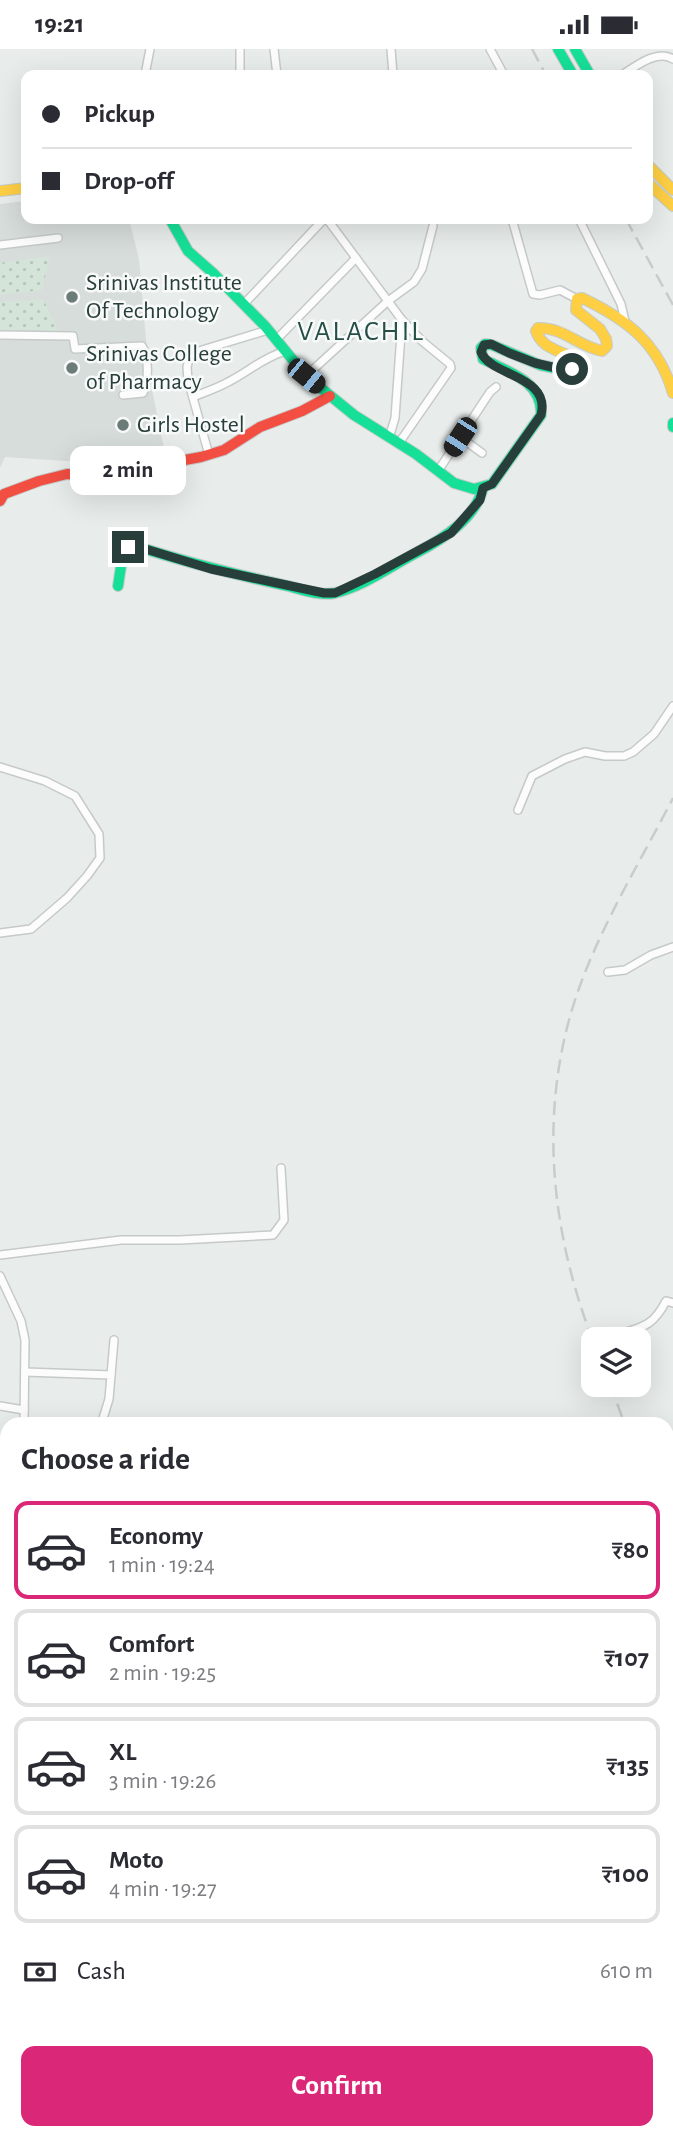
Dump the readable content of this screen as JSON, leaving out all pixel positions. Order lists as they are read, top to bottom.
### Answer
{
  "districts": ["VALACHIL"],
  "places": ["Srinivas Institute Of Technology", "Srinivas College of Pharmacy", "Girls Hostel"],
  "page": {
    "status": "19:21",
    "banner": ["Pickup", "Drop-off"],
    "bubble": "2 min",
    "heading": "Choose a ride",
    "list": [
      {
        "name": "Economy",
        "note": "1 min · 19:24",
        "value": "₹80"
      },
      {
        "name": "Comfort",
        "note": "2 min · 19:25",
        "value": "₹107"
      },
      {
        "name": "XL",
        "note": "3 min · 19:26",
        "value": "₹135"
      },
      {
        "name": "Moto",
        "note": "4 min · 19:27",
        "value": "₹100"
      }
    ],
    "pay": ["Cash", "610 m"],
    "buttons": "Confirm"
  }
}
